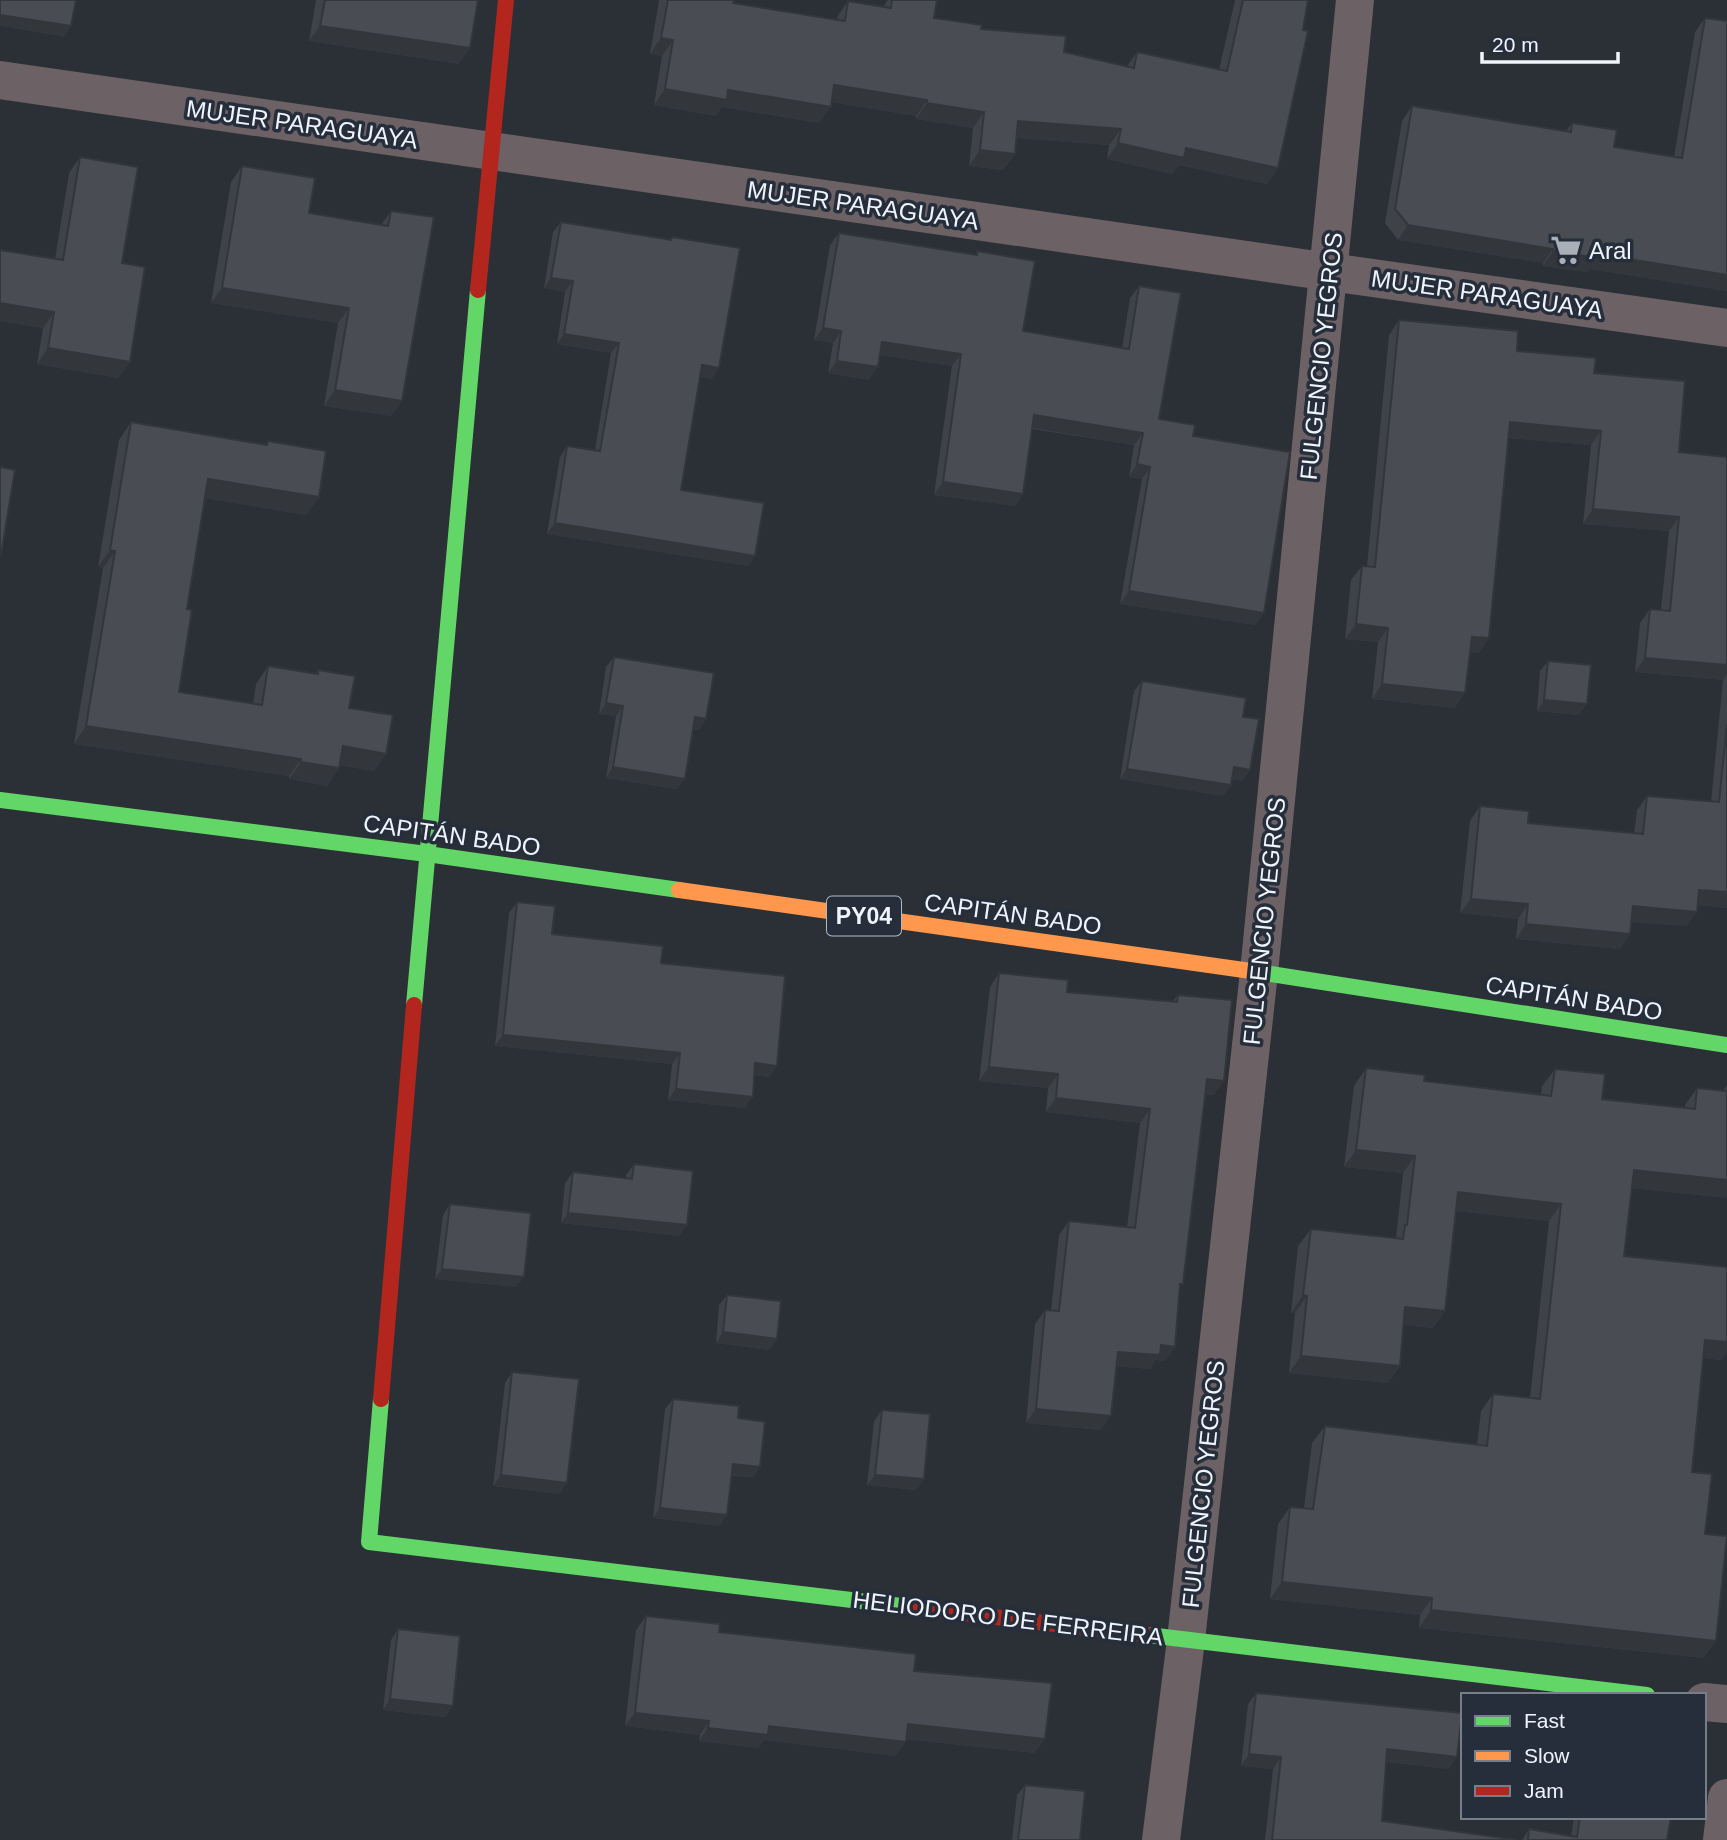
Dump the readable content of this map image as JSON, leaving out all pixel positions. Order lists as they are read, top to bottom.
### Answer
{
  "streets": {
    "street": [
      "MUJER PARAGUAYA",
      "FULGENCIO YEGROS",
      "CAPITÁN BADO",
      "PY04",
      "HELIODORO DE FERREIRA"
    ]
  },
  "crossings": [
    ["MUJER PARAGUAYA", "FULGENCIO YEGROS"],
    ["FULGENCIO YEGROS", "CAPITÁN BADO"],
    ["FULGENCIO YEGROS", "HELIODORO DE FERREIRA"],
    ["CAPITÁN BADO", "HELIODORO DE FERREIRA"]
  ],
  "places": {
    "supermarket": ["Aral"]
  },
  "legend": ["Fast", "Slow", "Jam"],
  "scale_bar": "20 m"
}
